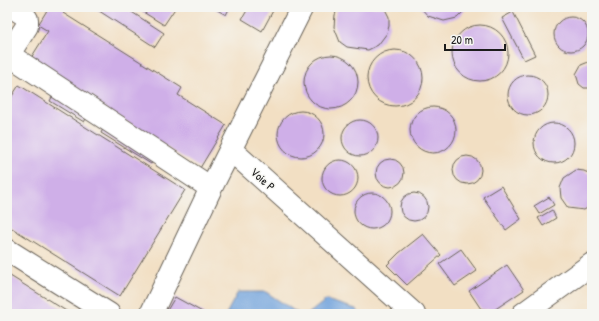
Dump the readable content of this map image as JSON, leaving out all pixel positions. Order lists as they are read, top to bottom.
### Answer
{
  "streets": {
    "lane": ["Voie P"]
  },
  "scale_bar": "20 m"
}
